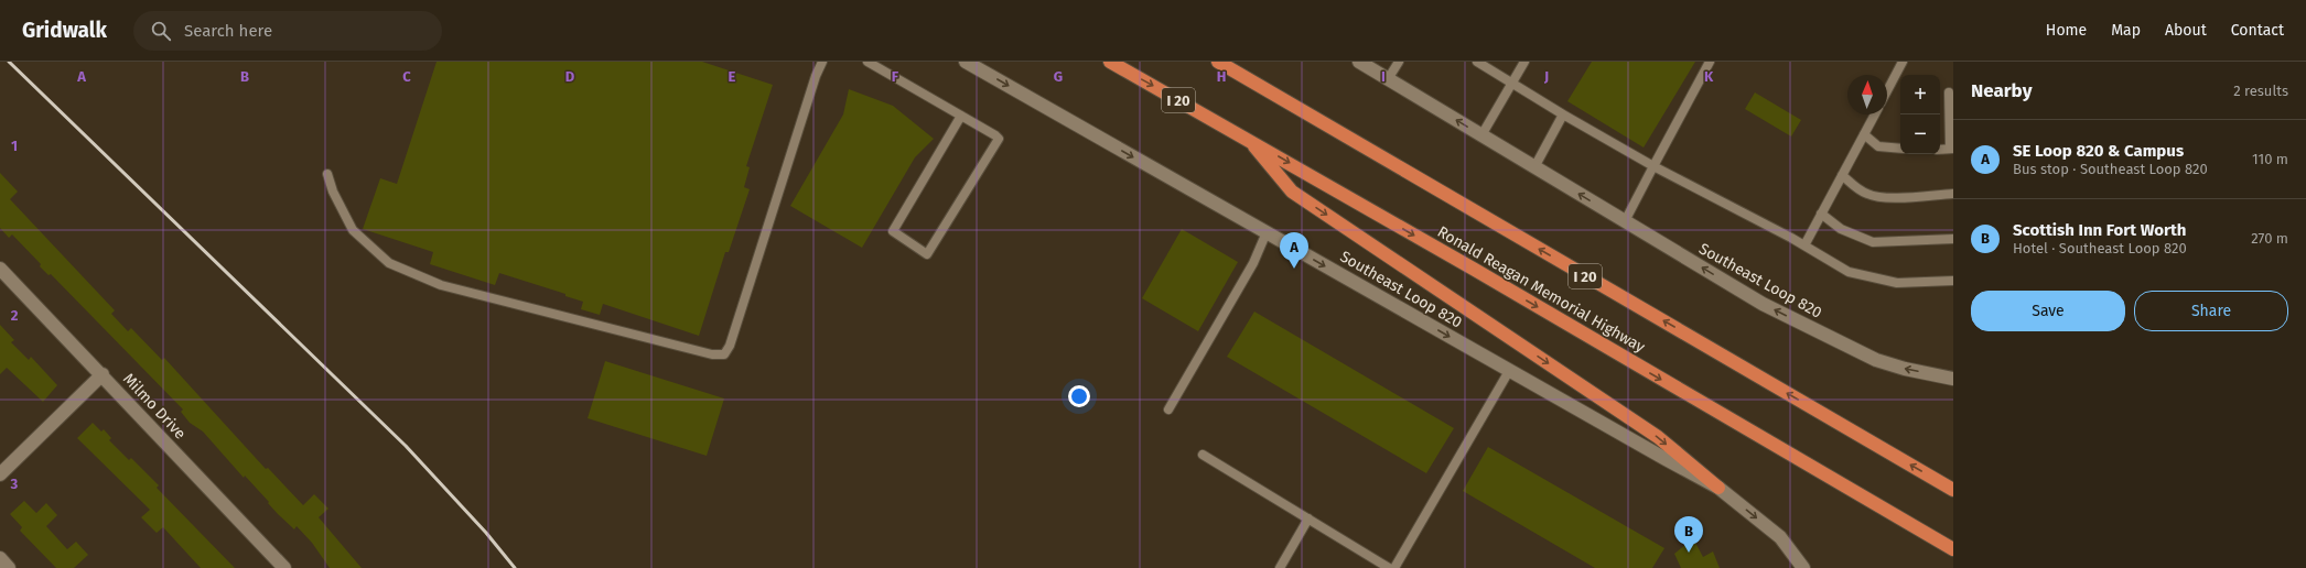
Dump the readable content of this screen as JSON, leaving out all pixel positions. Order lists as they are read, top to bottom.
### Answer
{
  "streets": {
    "highway": ["I 20", "Ronald Reagan Memorial Highway"],
    "main road": ["Southeast Loop 820", "Milmo Drive"]
  },
  "north": "top",
  "page": {
    "header": "Gridwalk",
    "search": "Search here",
    "nav": [
      "Home",
      "Map",
      "About",
      "Contact"
    ],
    "heading": ["Nearby", "2 results"],
    "map_buttons": ["+", "−"],
    "list": [
      {
        "mark": "A",
        "name": "SE Loop 820 & Campus",
        "note": "Bus stop · Southeast Loop 820",
        "value": "110 m"
      },
      {
        "mark": "B",
        "name": "Scottish Inn Fort Worth",
        "note": "Hotel · Southeast Loop 820",
        "value": "270 m"
      }
    ],
    "pins": ["A", "B"],
    "buttons": ["Save", "Share"]
  },
  "grid": {
    "columns": [
      "A",
      "B",
      "C",
      "D",
      "E",
      "F",
      "G",
      "H",
      "I",
      "J",
      "K"
    ],
    "rows": ["1", "2", "3"]
  }
}
